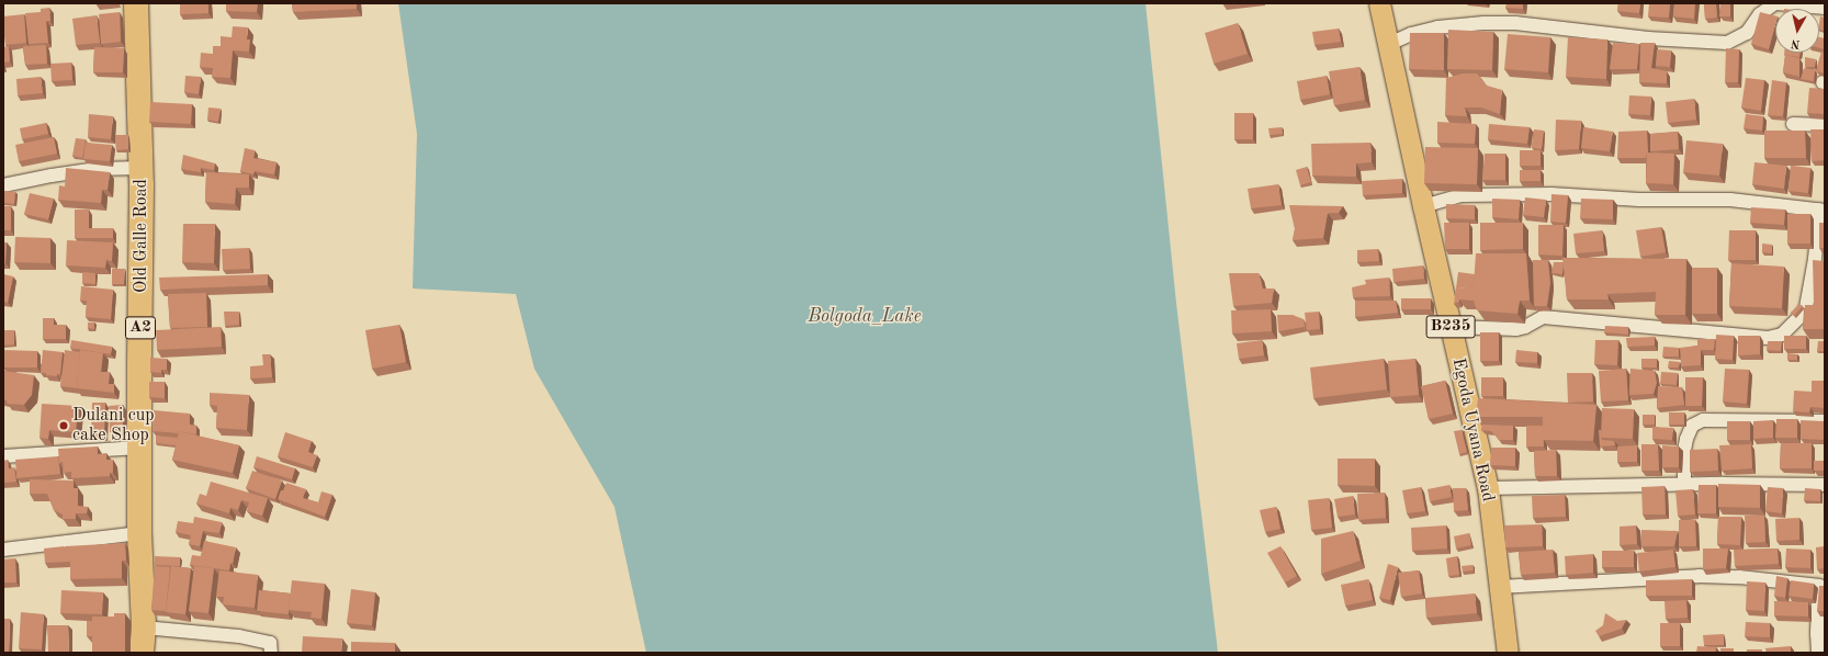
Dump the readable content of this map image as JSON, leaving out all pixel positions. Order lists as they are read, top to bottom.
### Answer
{
  "streets": {
    "highway": ["Old Galle Road", "A2"],
    "main road": ["B235", "Egoda Uyana Road"]
  },
  "water": ["Bolgoda_Lake"],
  "places": ["Dulani cup cake Shop"],
  "north": "bottom"
}
